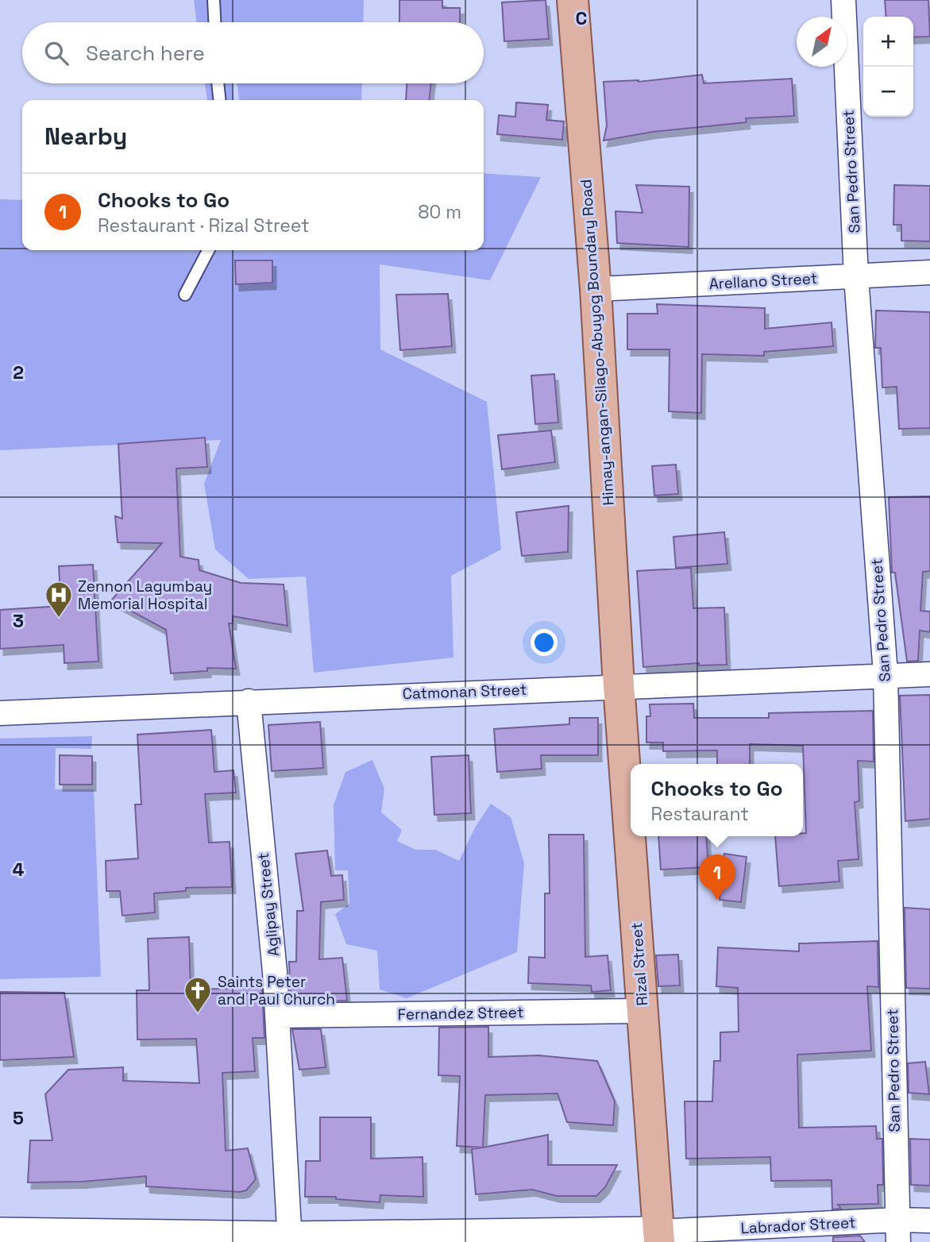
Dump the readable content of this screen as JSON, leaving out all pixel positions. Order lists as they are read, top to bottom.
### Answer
{
  "streets": {
    "main road": ["Himay-angan-Silago-Abuyog Boundary Road", "Rizal Street"],
    "street": [
      "San Pedro Street",
      "Arellano Street",
      "Catmonan Street",
      "Aglipay Street",
      "Fernandez Street",
      "Labrador Street"
    ]
  },
  "crossings": [
    ["San Pedro Street", "Arellano Street"],
    ["San Pedro Street", "Catmonan Street"],
    ["San Pedro Street", "Labrador Street"],
    ["Arellano Street", "Himay-angan-Silago-Abuyog Boundary Road"],
    ["Himay-angan-Silago-Abuyog Boundary Road", "Catmonan Street"],
    ["Himay-angan-Silago-Abuyog Boundary Road", "Rizal Street"],
    ["Catmonan Street", "Aglipay Street"],
    ["Catmonan Street", "Rizal Street"],
    ["Aglipay Street", "Fernandez Street"],
    ["Aglipay Street", "Labrador Street"],
    ["Rizal Street", "Fernandez Street"],
    ["Rizal Street", "Labrador Street"]
  ],
  "places": {
    "hospital": ["Zennon Lagumbay Memorial Hospital"],
    "church": ["Saints Peter and Paul Church"]
  },
  "north": "top right",
  "page": {
    "map_buttons": ["+", "−"],
    "search": "Search here",
    "heading": "Nearby",
    "list": [
      {
        "mark": "1",
        "name": "Chooks to Go",
        "note": "Restaurant · Rizal Street",
        "value": "80 m"
      }
    ],
    "popup": ["Chooks to Go", "Restaurant"],
    "pins": "1"
  },
  "grid": {
    "columns": ["C"],
    "rows": [
      "2",
      "3",
      "4",
      "5"
    ]
  }
}
